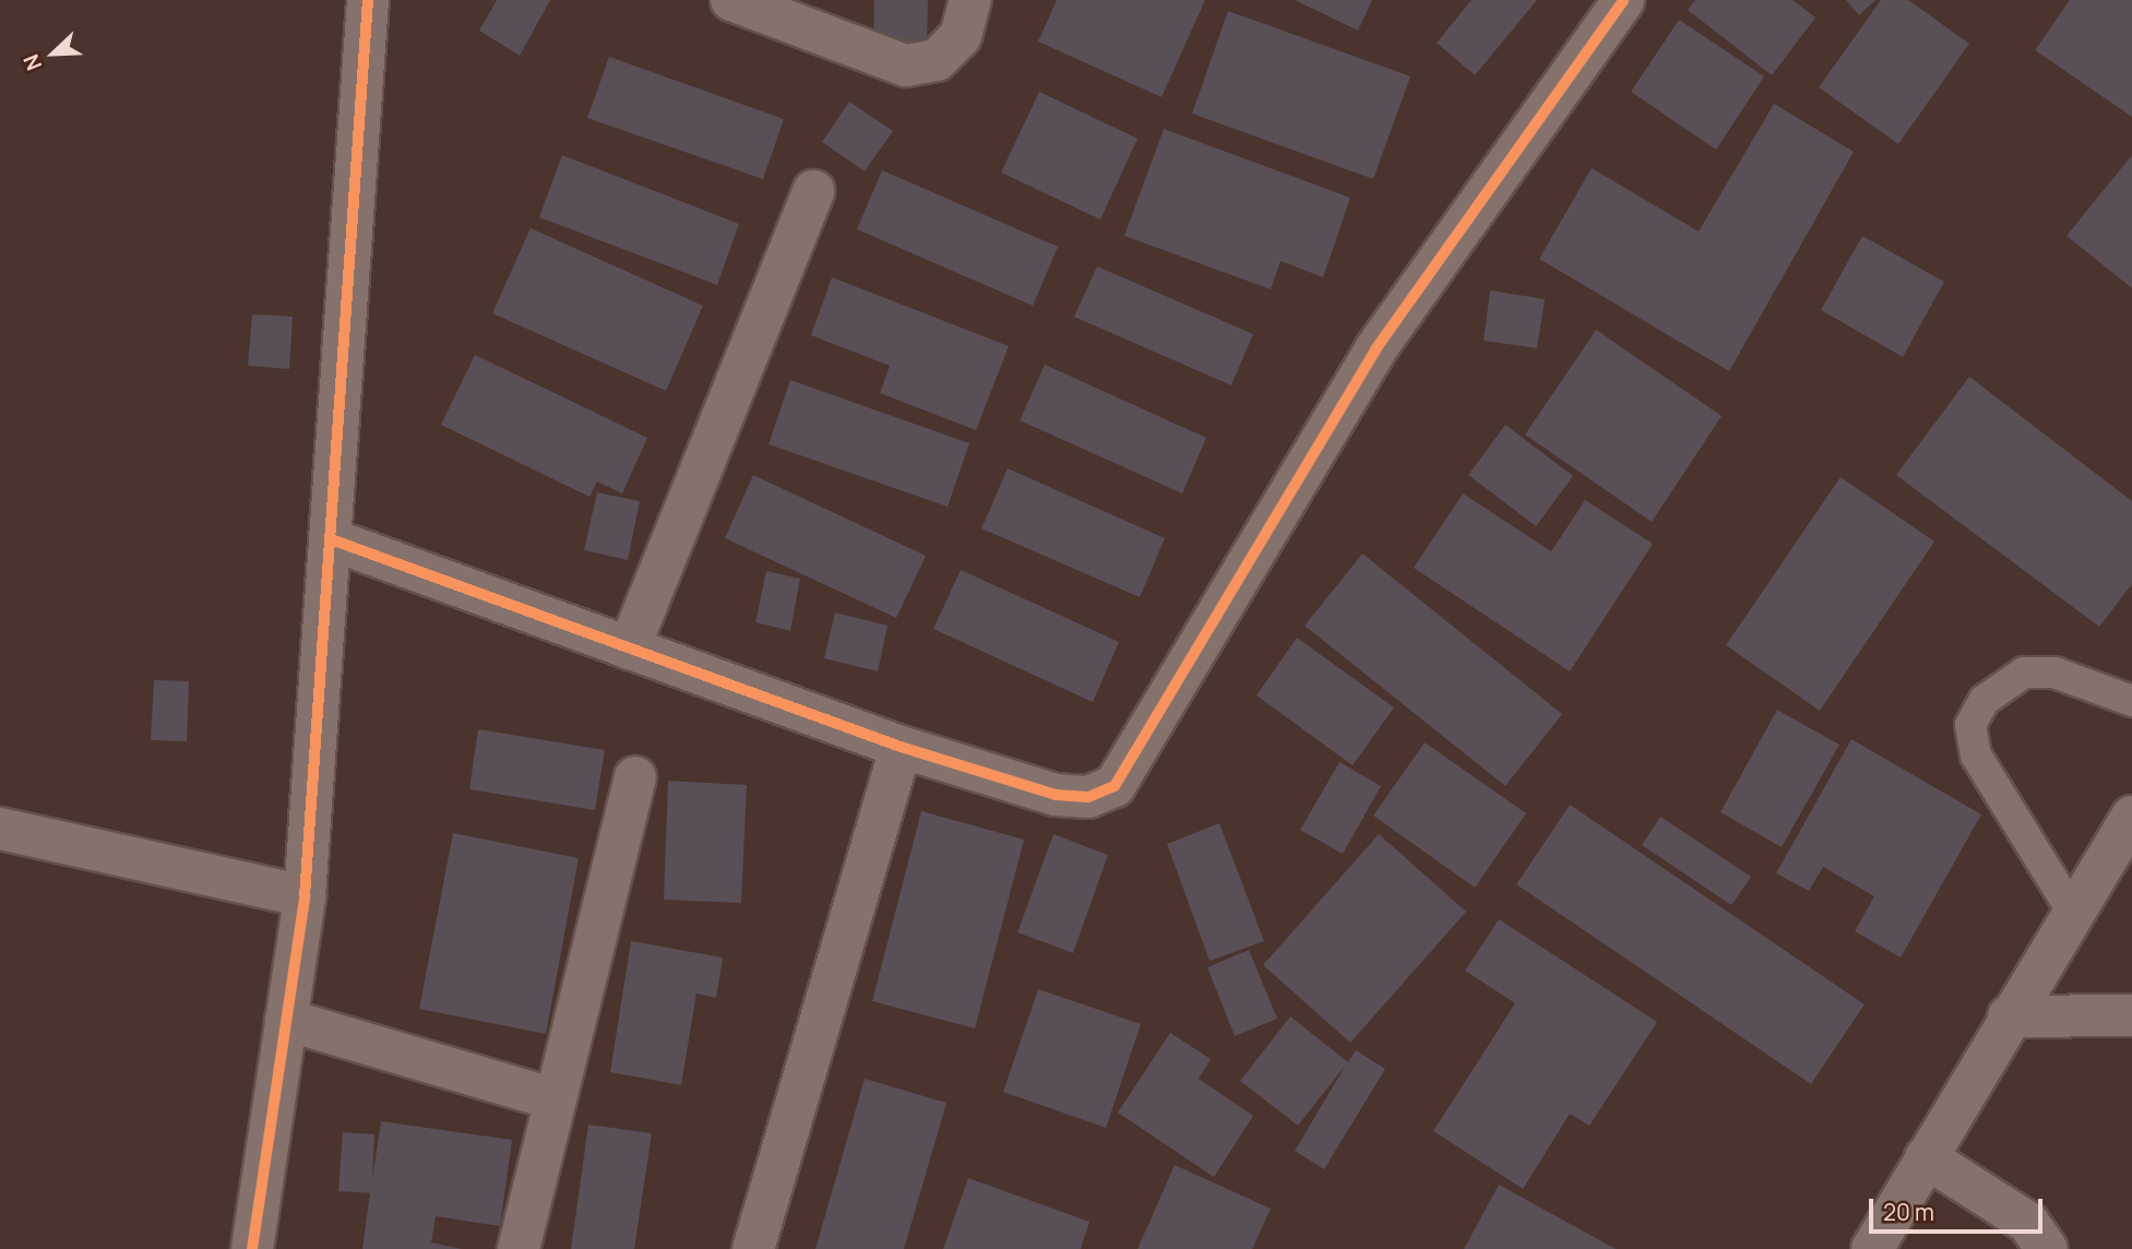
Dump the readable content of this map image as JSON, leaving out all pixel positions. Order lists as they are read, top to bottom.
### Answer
{
  "scale_bar": "20 m",
  "north": "bottom left"
}
